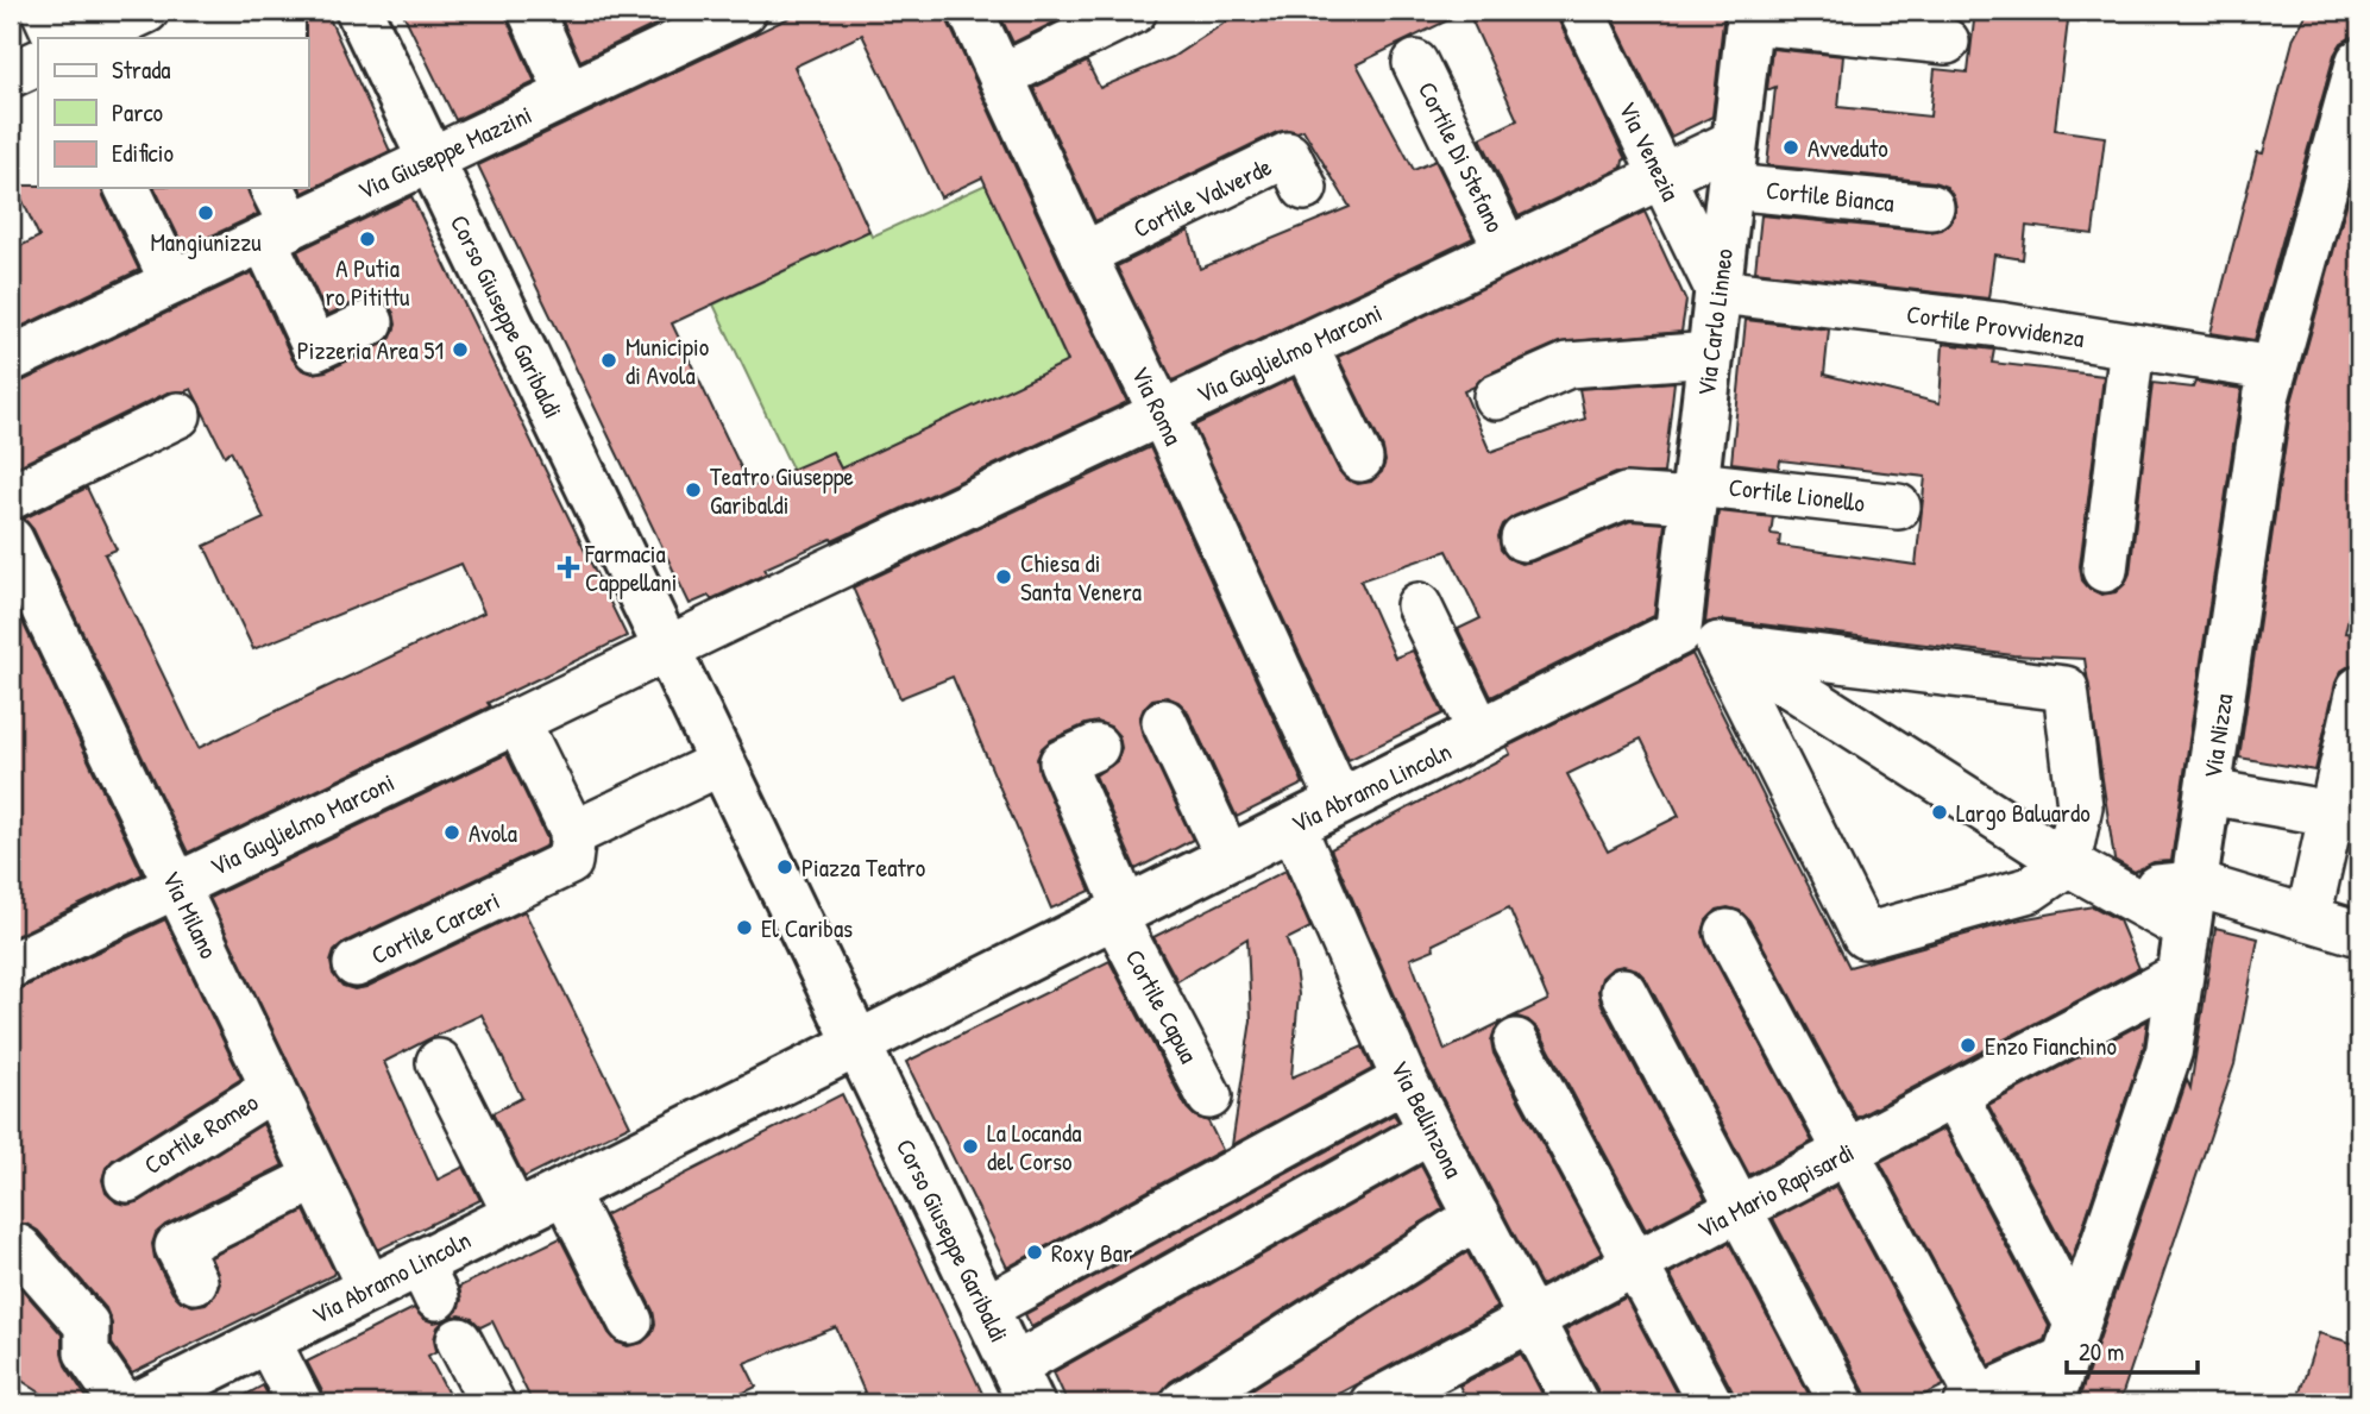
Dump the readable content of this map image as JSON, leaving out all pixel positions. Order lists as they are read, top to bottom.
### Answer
{
  "streets": {
    "street": [
      "Via Venezia",
      "Via Giuseppe Mazzini",
      "Cortile Di Stefano",
      "Cortile Bianca",
      "Cortile Valverde",
      "Corso Giuseppe Garibaldi",
      "Via Carlo Linneo",
      "Cortile Provvidenza",
      "Via Guglielmo Marconi",
      "Via Roma",
      "Cortile Lionello",
      "Via Nizza",
      "Via Abramo Lincoln",
      "Via Milano",
      "Cortile Carceri",
      "Cortile Capua",
      "Via Bellinzona",
      "Cortile Romeo",
      "Via Mario Rapisardi"
    ]
  },
  "crossings": [
    ["Via Venezia", "Via Carlo Linneo"],
    ["Via Venezia", "Cortile Provvidenza"],
    ["Via Venezia", "Via Guglielmo Marconi"],
    ["Via Giuseppe Mazzini", "Corso Giuseppe Garibaldi"],
    ["Cortile Di Stefano", "Via Guglielmo Marconi"],
    ["Cortile Bianca", "Via Carlo Linneo"],
    ["Cortile Valverde", "Via Roma"],
    ["Corso Giuseppe Garibaldi", "Via Guglielmo Marconi"],
    ["Corso Giuseppe Garibaldi", "Via Abramo Lincoln"],
    ["Via Carlo Linneo", "Cortile Provvidenza"],
    ["Via Carlo Linneo", "Via Guglielmo Marconi"],
    ["Via Carlo Linneo", "Cortile Lionello"],
    ["Via Carlo Linneo", "Via Abramo Lincoln"],
    ["Cortile Provvidenza", "Via Nizza"],
    ["Via Guglielmo Marconi", "Via Roma"],
    ["Via Guglielmo Marconi", "Via Milano"],
    ["Via Roma", "Via Abramo Lincoln"],
    ["Via Nizza", "Via Mario Rapisardi"],
    ["Via Abramo Lincoln", "Via Milano"],
    ["Via Abramo Lincoln", "Cortile Capua"],
    ["Via Abramo Lincoln", "Via Bellinzona"],
    ["Via Milano", "Cortile Romeo"],
    ["Via Bellinzona", "Via Mario Rapisardi"]
  ],
  "places": {
    "other": [
      "Avveduto",
      "Mangiunizzu",
      "A Putia ro Pitittu",
      "Pizzeria Area 51",
      "Municipio di Avola",
      "Teatro Giuseppe Garibaldi",
      "Chiesa di Santa Venera",
      "Largo Baluardo",
      "Avola",
      "Piazza Teatro",
      "El Caribas",
      "Enzo Fianchino",
      "La Locanda del Corso",
      "Roxy Bar"
    ],
    "health": ["Farmacia Cappellani"]
  },
  "legend": ["Strada", "Parco", "Edificio"],
  "scale_bar": "20 m"
}
